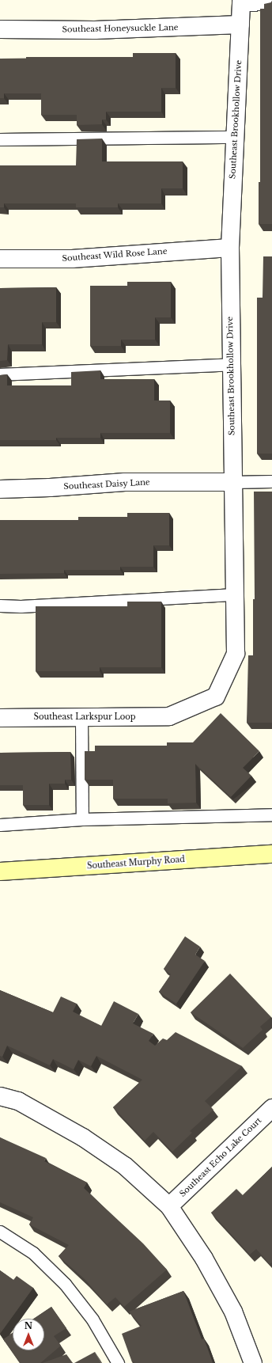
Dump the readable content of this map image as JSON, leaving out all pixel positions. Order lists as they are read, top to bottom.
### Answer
{
  "streets": {
    "main road": ["Southeast Murphy Road"],
    "street": [
      "Southeast Honeysuckle Lane",
      "Southeast Brookhollow Drive",
      "Southeast Wild Rose Lane",
      "Southeast Daisy Lane",
      "Southeast Larkspur Loop",
      "Southeast Echo Lake Court"
    ]
  },
  "crossings": [
    ["Southeast Honeysuckle Lane", "Southeast Brookhollow Drive"],
    ["Southeast Brookhollow Drive", "Southeast Wild Rose Lane"],
    ["Southeast Brookhollow Drive", "Southeast Daisy Lane"],
    ["Southeast Brookhollow Drive", "Southeast Larkspur Loop"]
  ],
  "north": "top"
}
